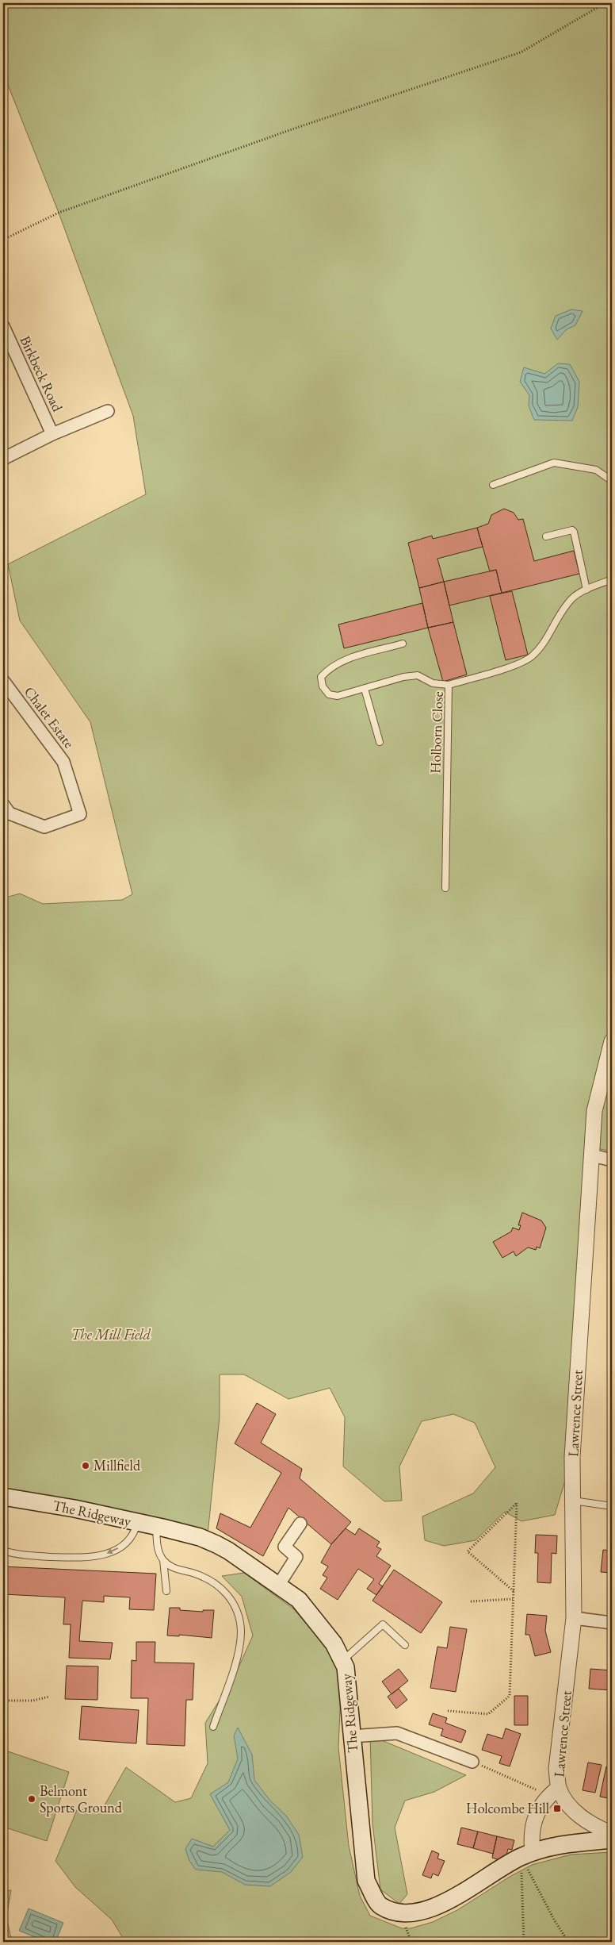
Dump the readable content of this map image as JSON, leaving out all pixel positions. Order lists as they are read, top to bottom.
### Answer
{
  "streets": {
    "main road": ["The Ridgeway"],
    "street": ["Birkbeck Road", "Chalet Estate", "Lawrence Street"],
    "lane": ["Holborn Close"]
  },
  "crossings": [
    ["Lawrence Street", "The Ridgeway"]
  ],
  "parks": ["The Mill Field"],
  "places": {
    "other": ["Millfield", "Belmont Sports Ground"],
    "transit": ["Holcombe Hill"]
  }
}
